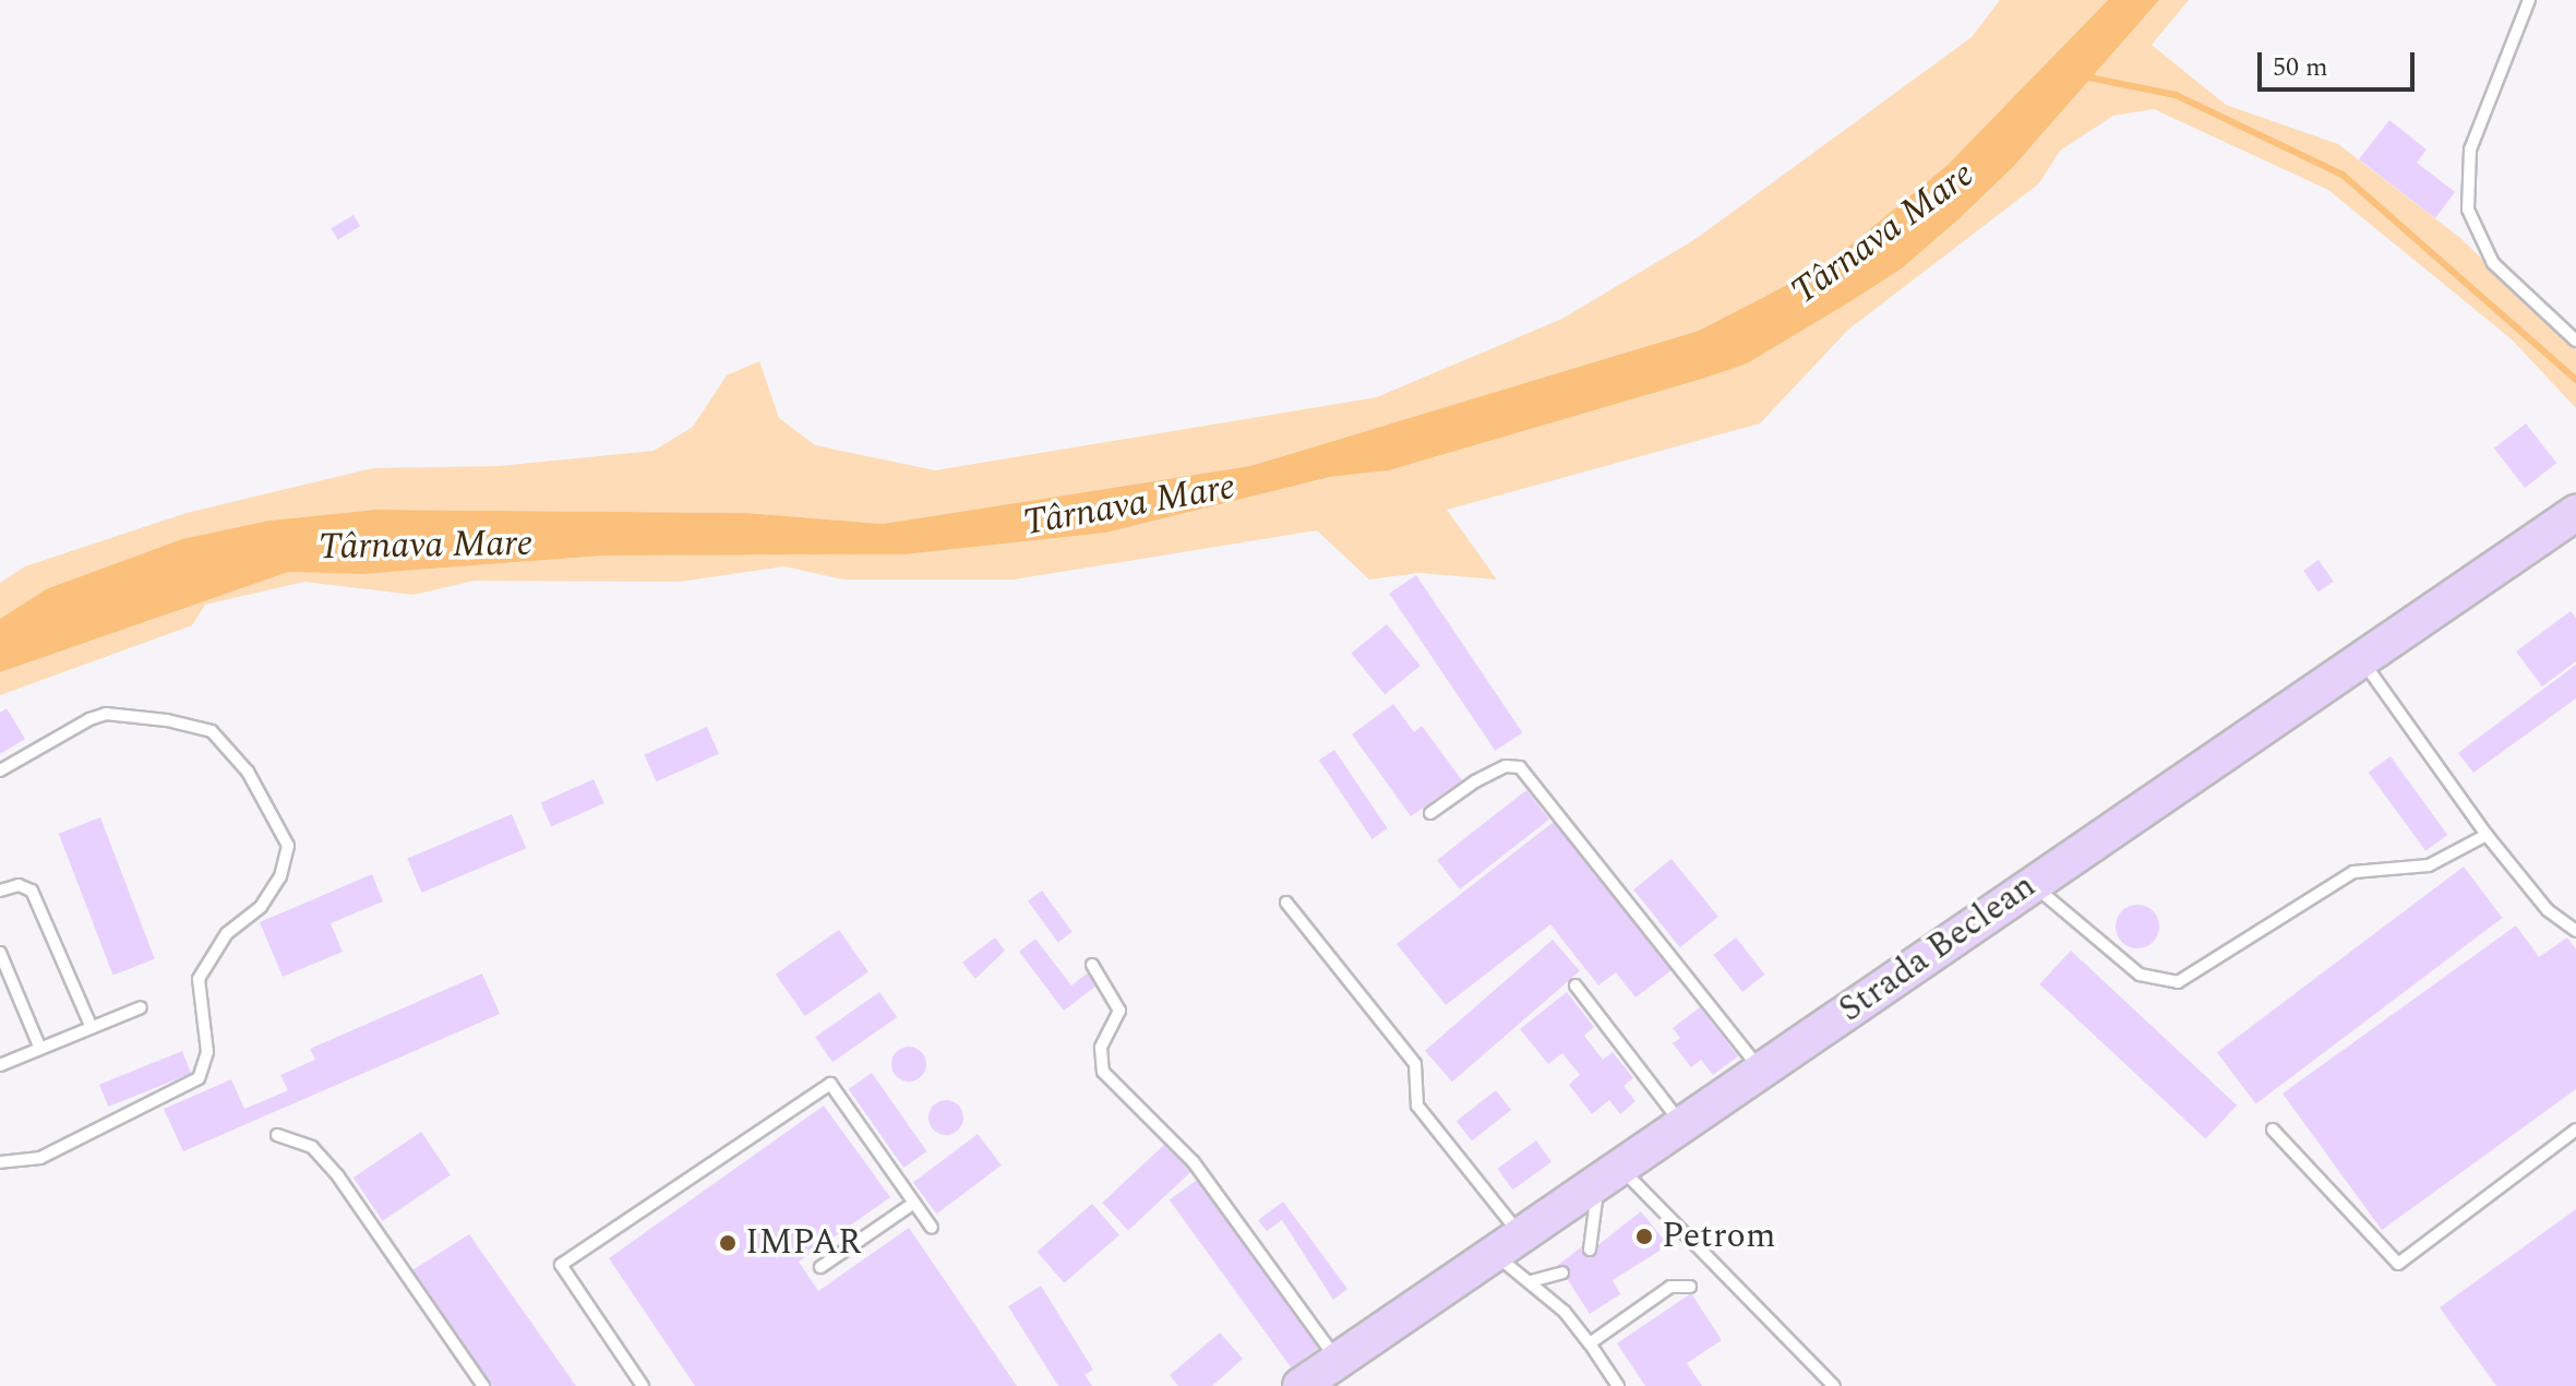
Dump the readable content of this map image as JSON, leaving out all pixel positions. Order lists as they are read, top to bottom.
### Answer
{
  "streets": {
    "main road": ["Strada Beclean"]
  },
  "water": ["Târnava Mare"],
  "places": ["Petrom", "IMPAR"],
  "scale_bar": "50 m"
}
